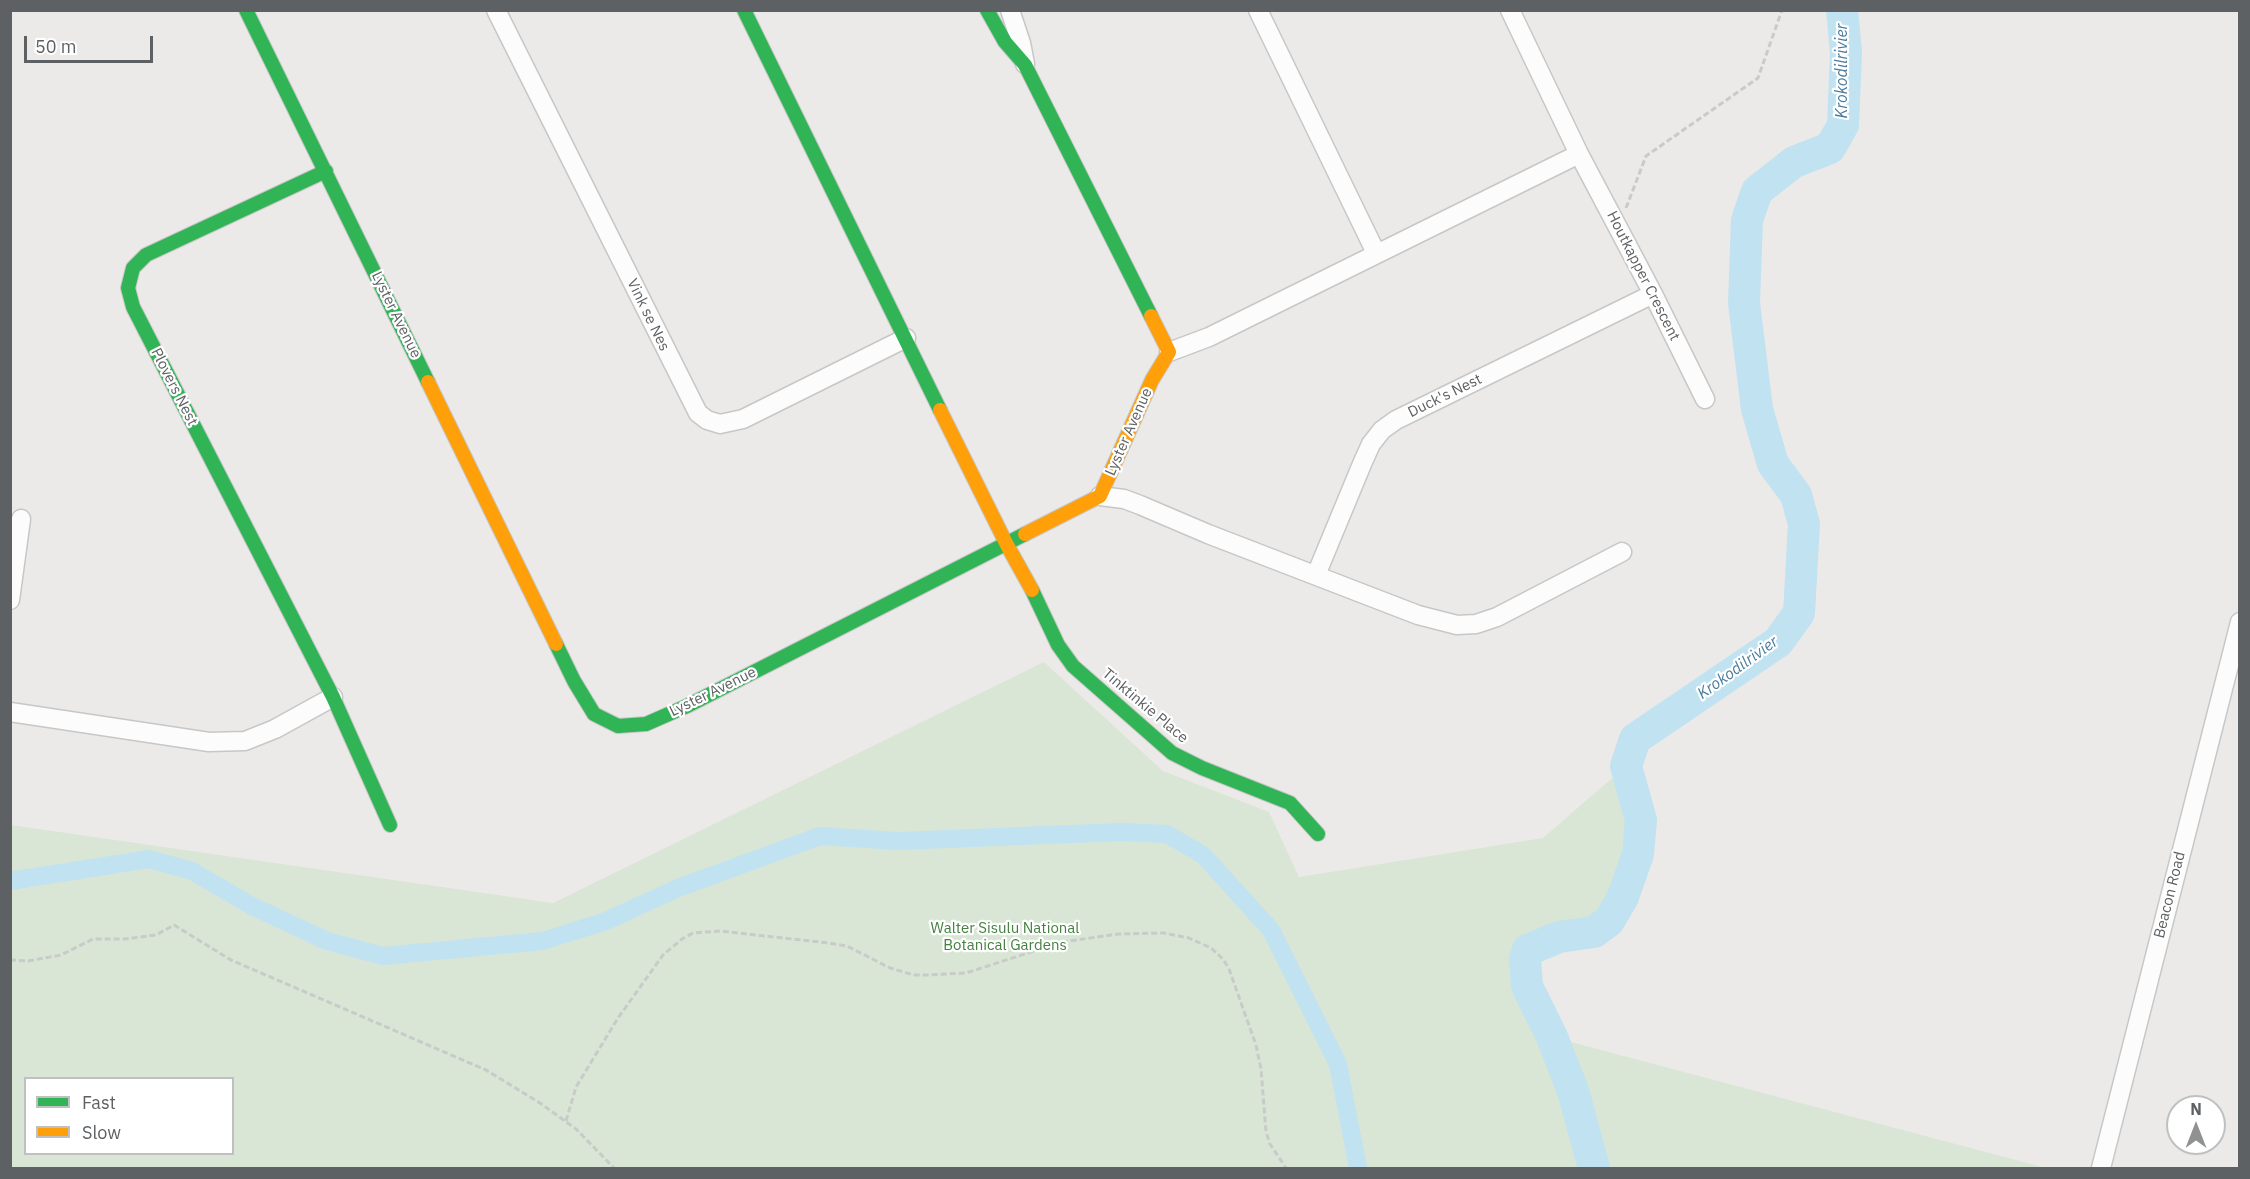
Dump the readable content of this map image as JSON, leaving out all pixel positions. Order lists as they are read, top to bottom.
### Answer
{
  "streets": {
    "street": [
      "Houtkapper Crescent",
      "Lyster Avenue",
      "Vink se Nes",
      "Plovers Nest",
      "Duck's Nest",
      "Tinktinkie Place",
      "Beacon Road"
    ]
  },
  "crossings": [
    ["Houtkapper Crescent", "Duck's Nest"],
    ["Lyster Avenue", "Plovers Nest"],
    ["Lyster Avenue", "Tinktinkie Place"]
  ],
  "water": ["Krokodilrivier"],
  "parks": ["Walter Sisulu National Botanical Gardens"],
  "legend": ["Fast", "Slow"],
  "scale_bar": "50 m",
  "north": "top"
}
